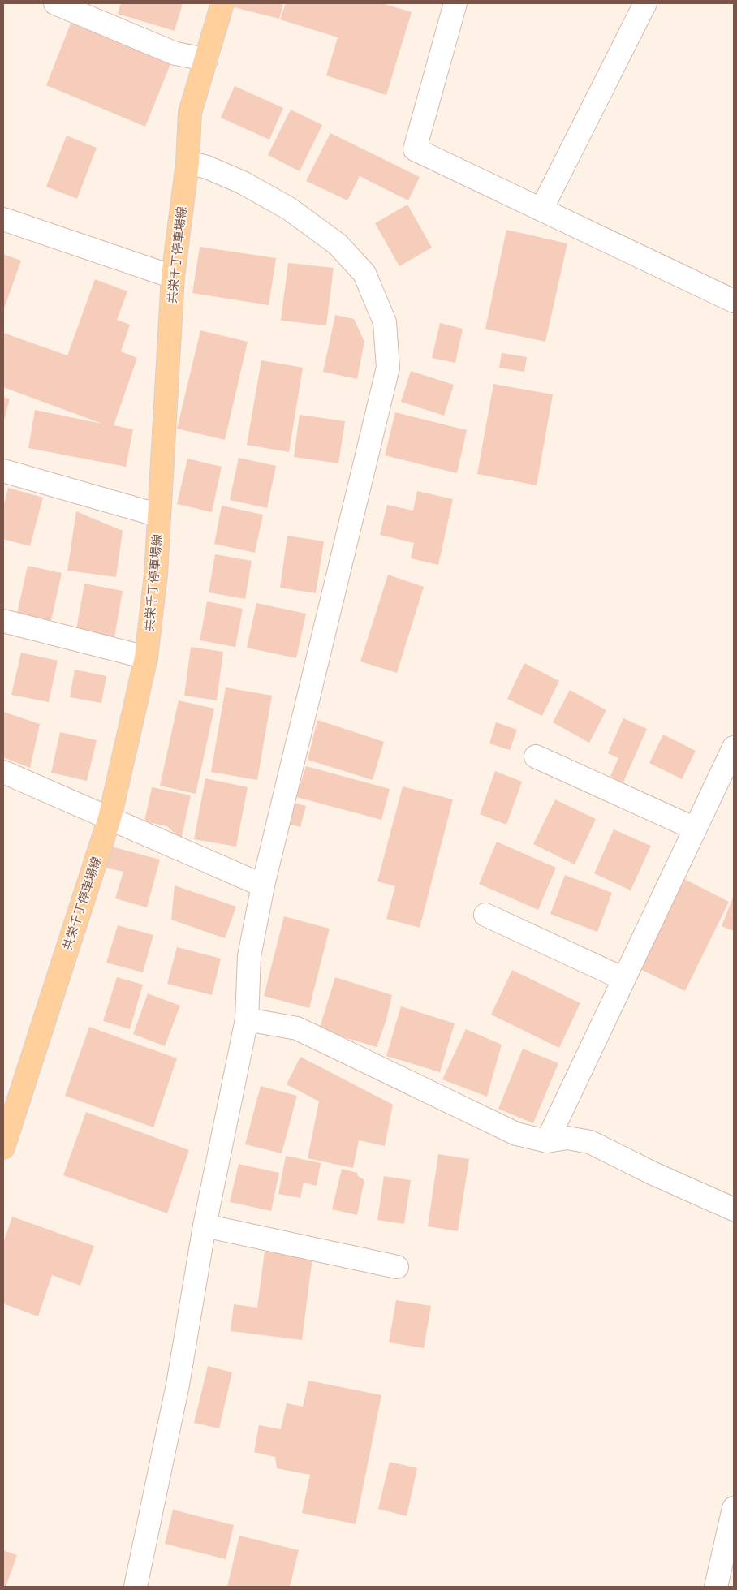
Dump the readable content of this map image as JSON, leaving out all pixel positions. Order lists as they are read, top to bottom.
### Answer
{
  "streets": {
    "main road": ["共栄千丁停車場線"]
  }
}
